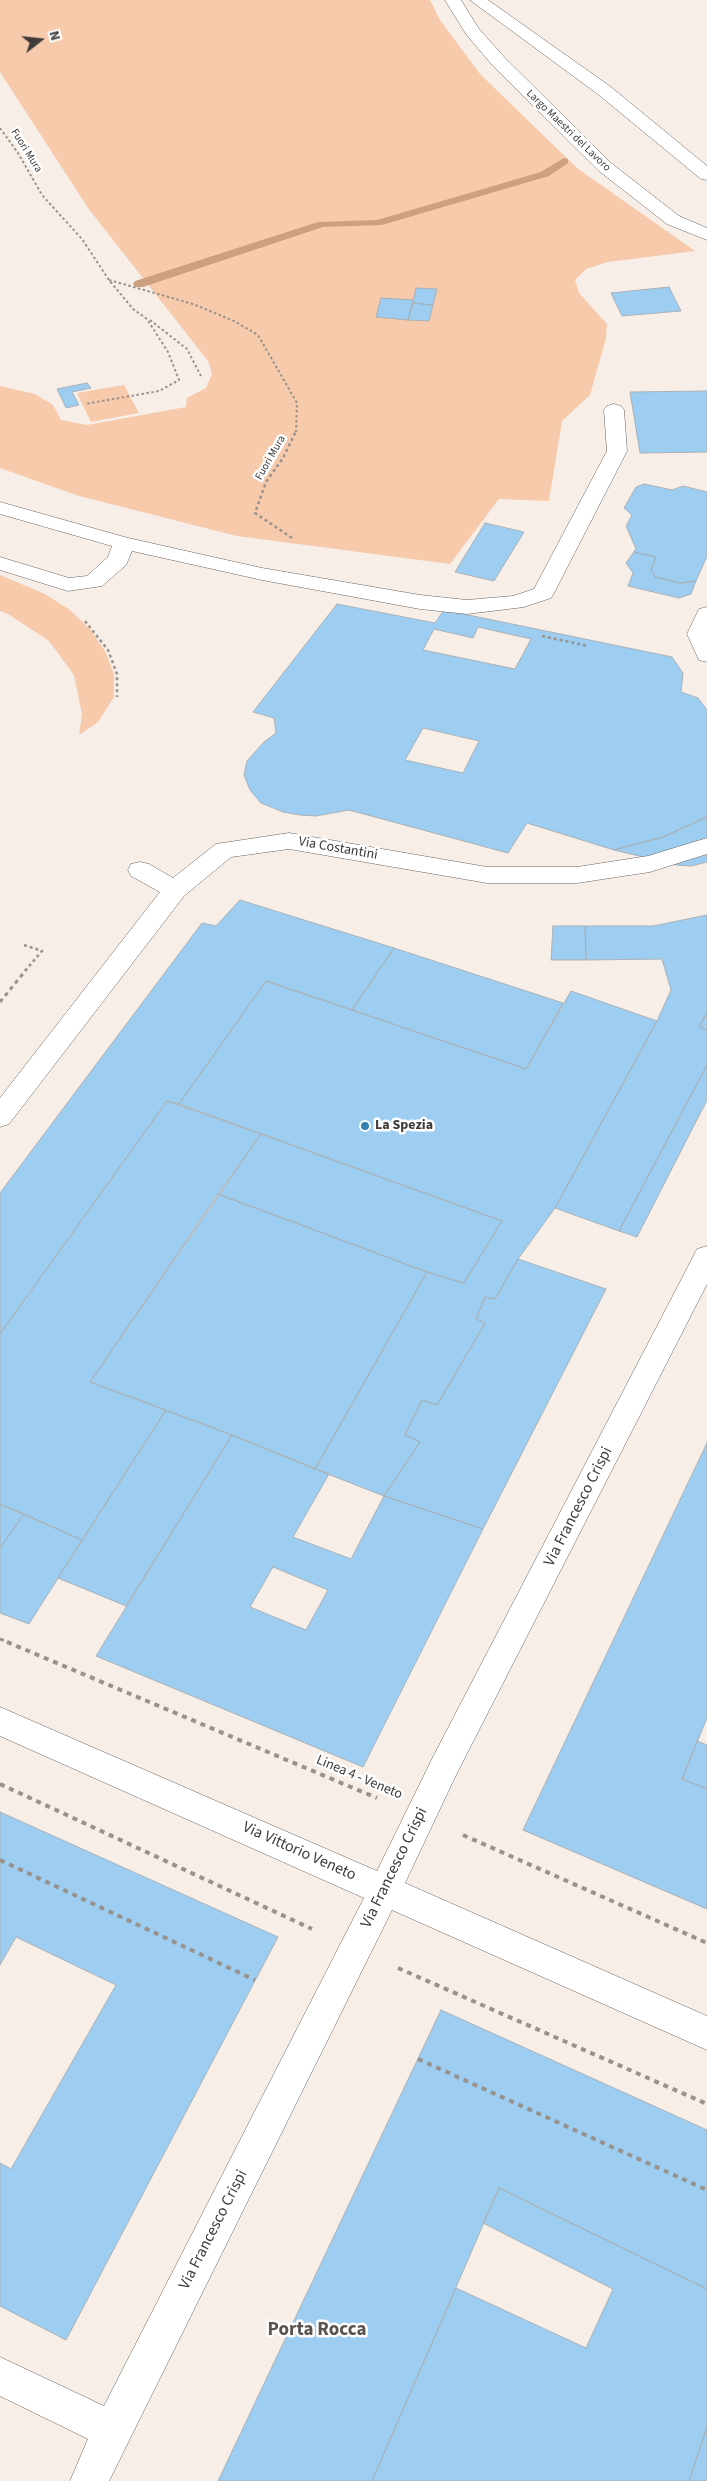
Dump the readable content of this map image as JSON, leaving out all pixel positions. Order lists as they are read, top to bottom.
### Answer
{
  "streets": {
    "street": [
      "Largo Maestri del Lavoro",
      "Via Costantini",
      "Via Francesco Crispi",
      "Via Vittorio Veneto"
    ],
    "path": ["Fuori Mura", "Linea 4 - Veneto"]
  },
  "crossings": [
    ["Via Francesco Crispi", "Linea 4 - Veneto"],
    ["Via Francesco Crispi", "Via Vittorio Veneto"]
  ],
  "districts": ["Porta Rocca"],
  "places": ["La Spezia"],
  "north": "right"
}
